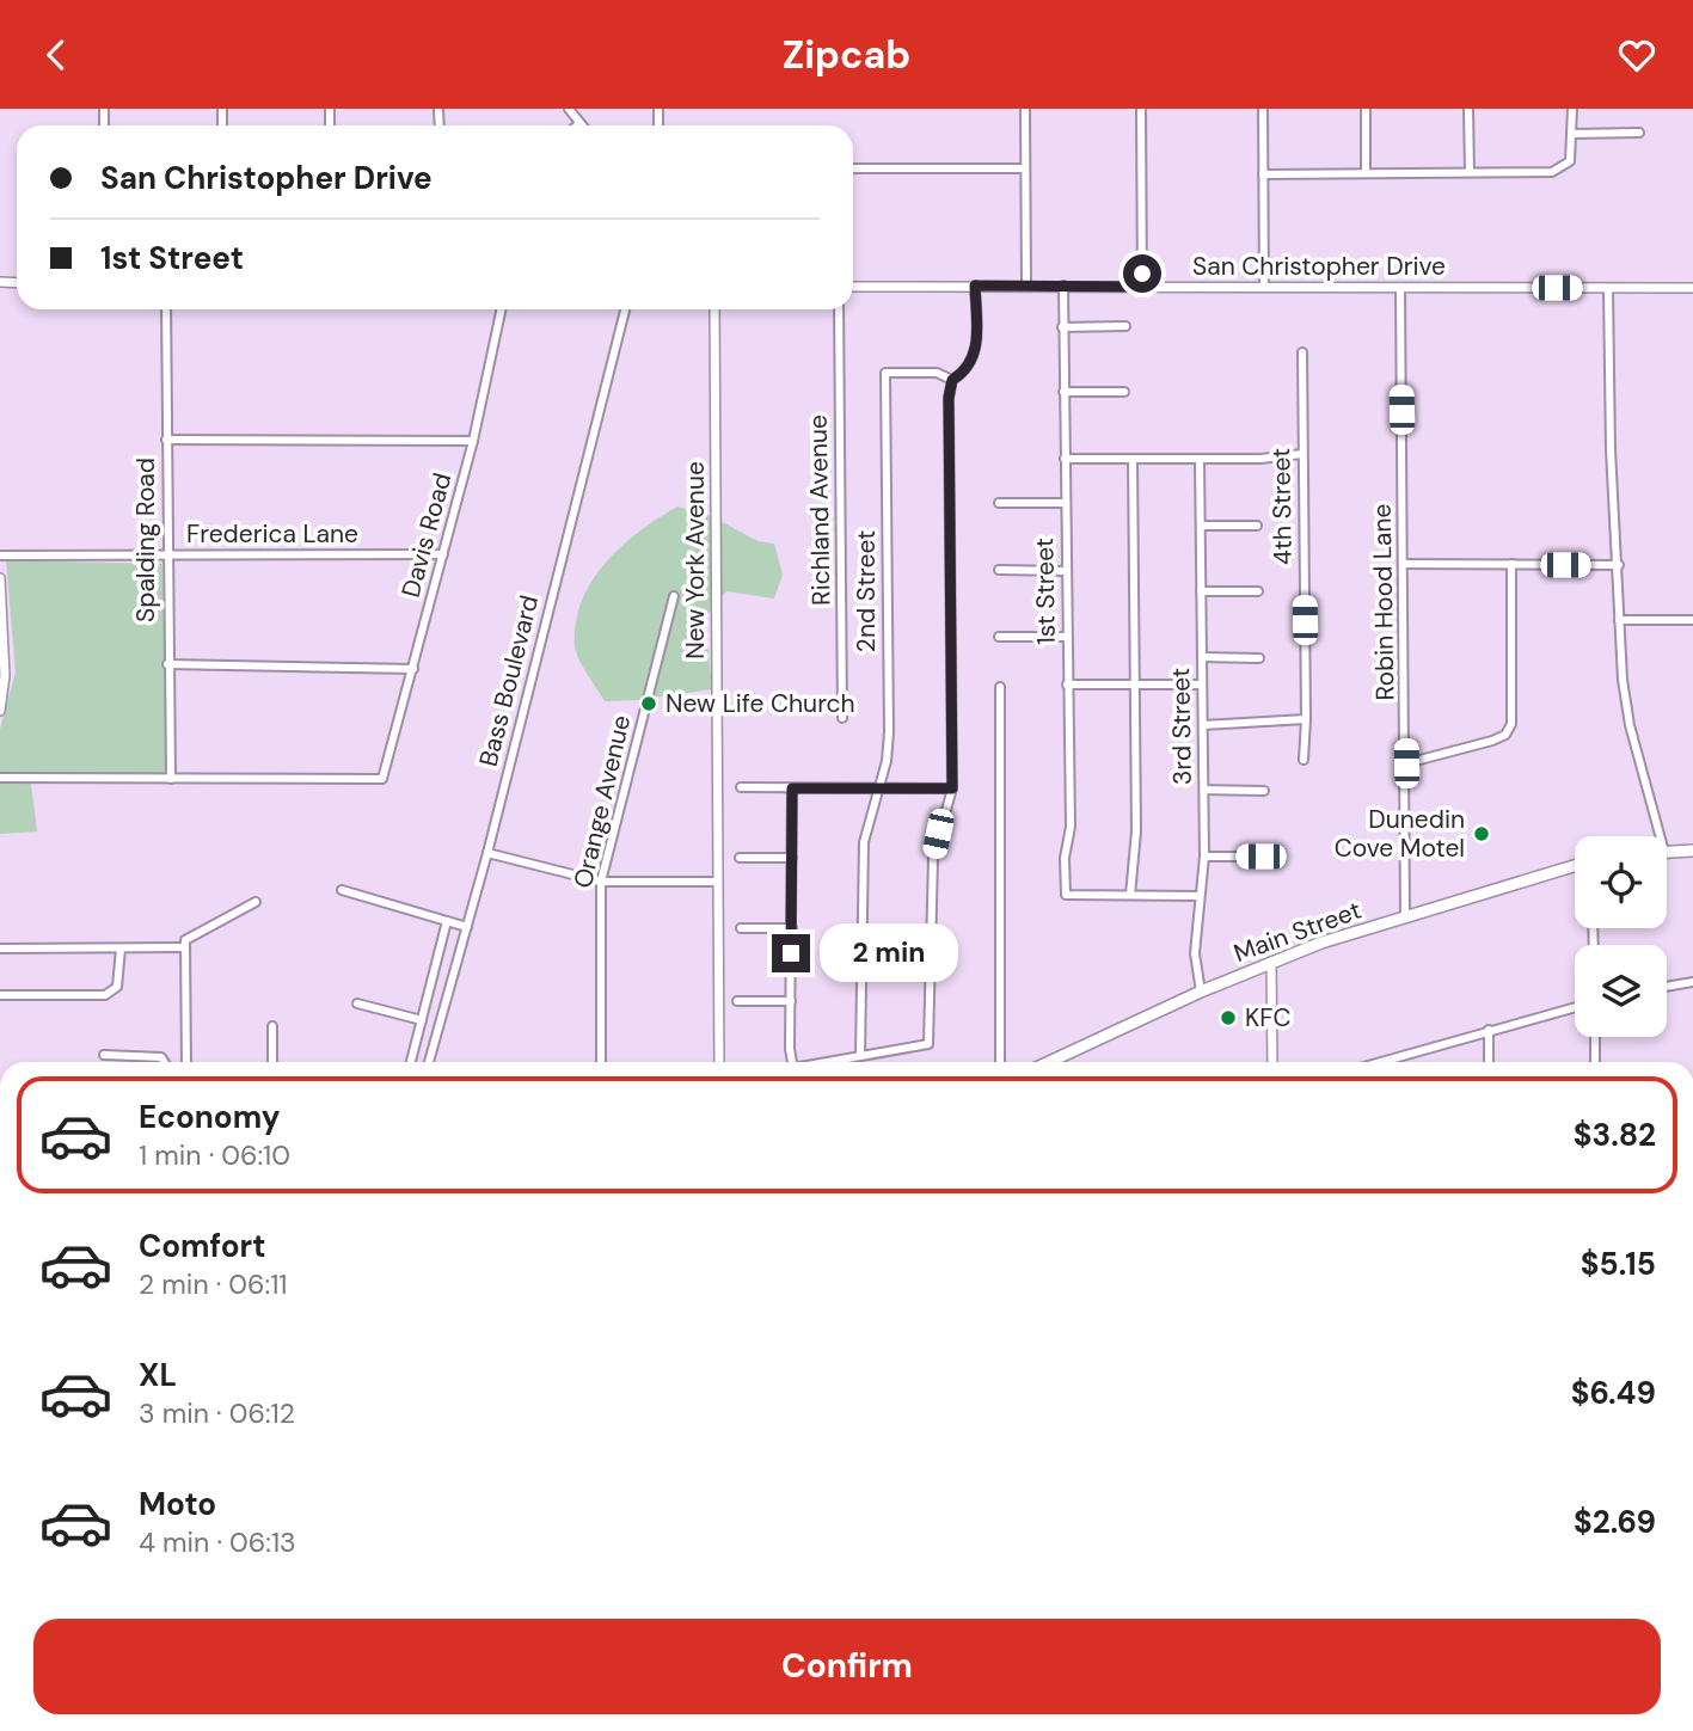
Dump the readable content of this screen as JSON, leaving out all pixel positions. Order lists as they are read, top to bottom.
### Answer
{
  "streets": {
    "main road": ["Main Street"],
    "street": [
      "San Christopher Drive",
      "4th Street",
      "Richland Avenue",
      "Frederica Lane",
      "Davis Road",
      "Spalding Road",
      "New York Avenue",
      "2nd Street",
      "1st Street",
      "Robin Hood Lane",
      "Bass Boulevard",
      "3rd Street",
      "Orange Avenue"
    ]
  },
  "crossings": [
    ["San Christopher Drive", "1st Street"],
    ["San Christopher Drive", "Robin Hood Lane"],
    ["Frederica Lane", "Davis Road"],
    ["Frederica Lane", "Spalding Road"],
    ["Davis Road", "Spalding Road"],
    ["Robin Hood Lane", "Main Street"],
    ["3rd Street", "Main Street"]
  ],
  "places": ["New Life Church", "Dunedin Cove Motel", "KFC"],
  "page": {
    "header": "Zipcab",
    "banner": ["San Christopher Drive", "1st Street"],
    "bubble": "2 min",
    "list": [
      {
        "name": "Economy",
        "note": "1 min · 06:10",
        "value": "$3.82"
      },
      {
        "name": "Comfort",
        "note": "2 min · 06:11",
        "value": "$5.15"
      },
      {
        "name": "XL",
        "note": "3 min · 06:12",
        "value": "$6.49"
      },
      {
        "name": "Moto",
        "note": "4 min · 06:13",
        "value": "$2.69"
      }
    ],
    "buttons": "Confirm"
  }
}
